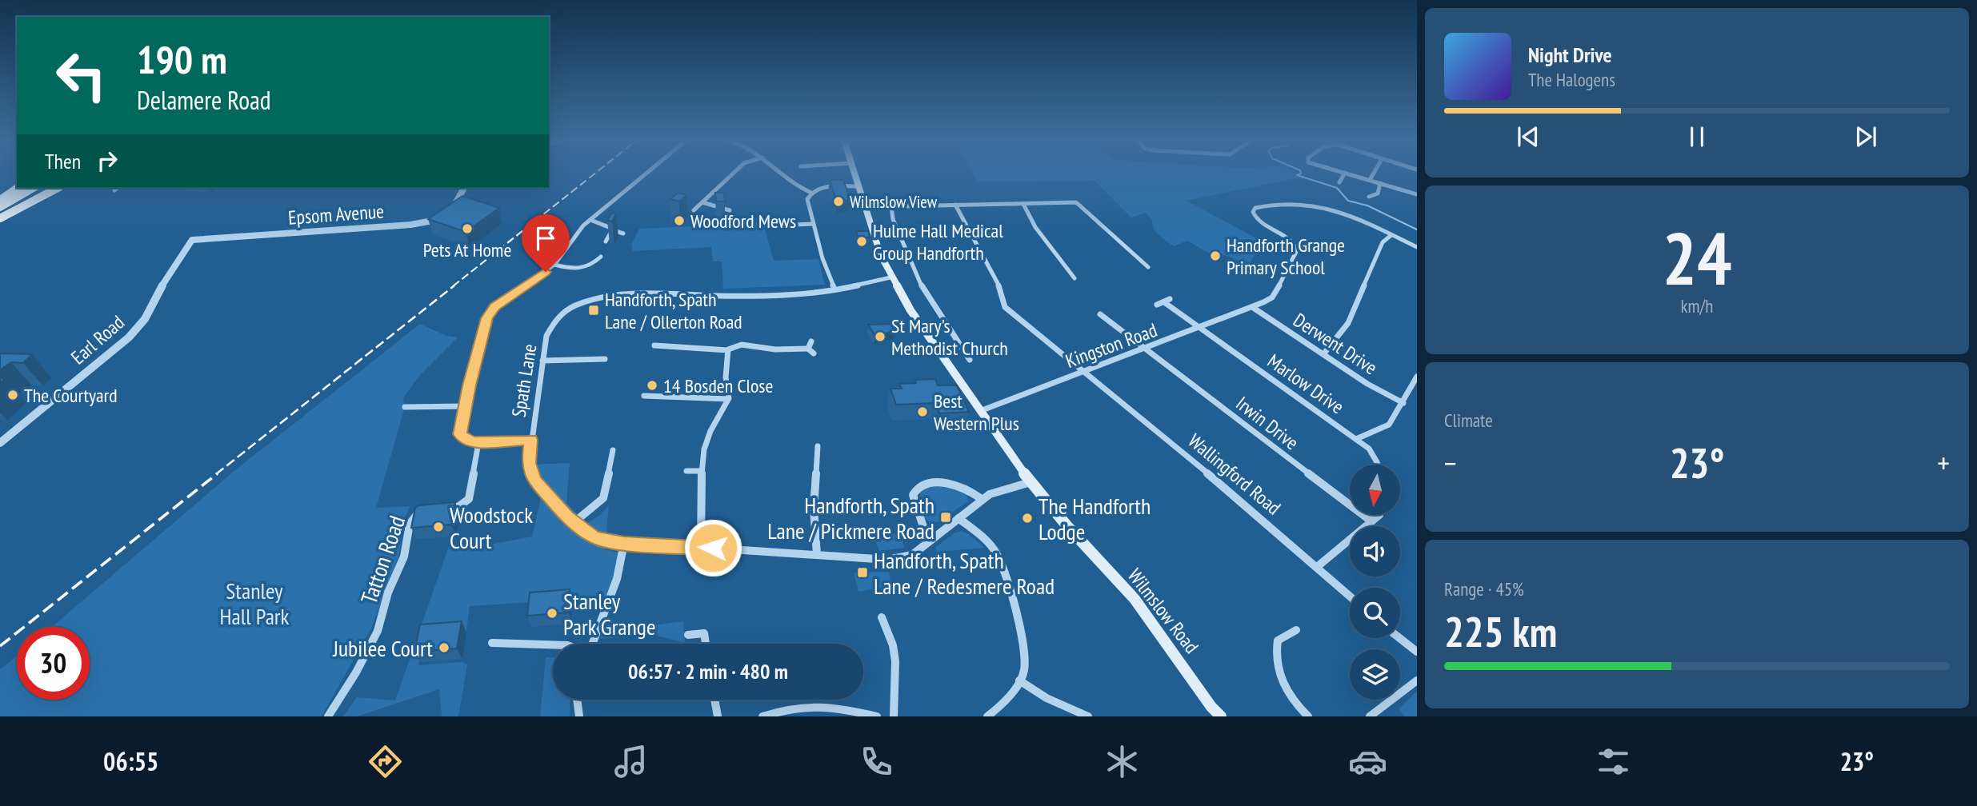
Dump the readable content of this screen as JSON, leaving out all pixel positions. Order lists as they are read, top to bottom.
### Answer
{
  "streets": {
    "main road": ["Wilmslow Road"],
    "street": [
      "Epsom Avenue",
      "Earl Road",
      "Derwent Drive",
      "Kingston Road",
      "Spath Lane",
      "Marlow Drive",
      "Irwin Drive",
      "Wallingford Road",
      "Tatton Road"
    ]
  },
  "crossings": [
    ["Epsom Avenue", "Earl Road"],
    ["Derwent Drive", "Kingston Road"],
    ["Kingston Road", "Marlow Drive"],
    ["Kingston Road", "Irwin Drive"],
    ["Kingston Road", "Wallingford Road"],
    ["Kingston Road", "Wilmslow Road"],
    ["Spath Lane", "Wilmslow Road"]
  ],
  "parks": ["Stanley Hall Park"],
  "places": {
    "other": [
      "Wilmslow View",
      "Woodford Mews",
      "Pets At Home",
      "Hulme Hall Medical Group Handforth",
      "Handforth Grange Primary School",
      "St Mary's Methodist Church",
      "14 Bosden Close",
      "The Courtyard",
      "Best Western Plus",
      "The Handforth Lodge",
      "Woodstock Court",
      "Stanley Park Grange",
      "Jubilee Court"
    ],
    "transit": ["Handforth, Spath Lane / Ollerton Road", "Handforth, Spath Lane / Pickmere Road", "Handforth, Spath Lane / Redesmere Road"]
  },
  "north": "bottom",
  "page": {
    "turn": ["190 m", "Delamere Road"],
    "song": ["Night Drive", "The Halogens"],
    "then": "Then",
    "tile": [
      ["24", "km/h"],
      "Climate",
      ["Range · 45%", "225 km"]
    ],
    "heat": ["−", "23°", "+"],
    "limit": "30",
    "trip": "06:57 · 2 min · 480 m",
    "tabs": ["06:55", "23°"]
  }
}
